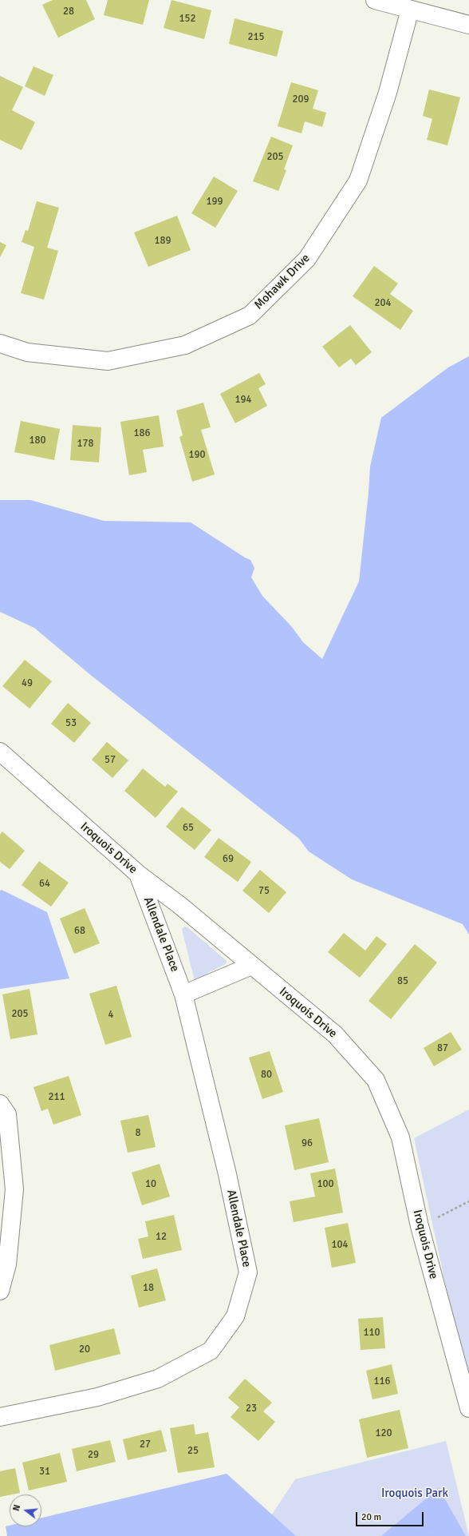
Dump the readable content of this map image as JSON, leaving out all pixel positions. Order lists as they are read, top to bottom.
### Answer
{
  "streets": {
    "street": ["Mohawk Drive", "Iroquois Drive", "Allendale Place"]
  },
  "crossings": [
    ["Iroquois Drive", "Allendale Place"]
  ],
  "parks": ["Iroquois Park"],
  "house_numbers": [
    "28",
    "152",
    "215",
    "209",
    "205",
    "199",
    "189",
    "204",
    "194",
    "186",
    "180",
    "178",
    "190",
    "49",
    "53",
    "57",
    "65",
    "69",
    "64",
    "75",
    "68",
    "85",
    "205",
    "4",
    "87",
    "80",
    "211",
    "8",
    "96",
    "10",
    "100",
    "12",
    "104",
    "18",
    "110",
    "20",
    "116",
    "23",
    "120",
    "27",
    "25",
    "29",
    "31"
  ],
  "scale_bar": "20 m",
  "north": "left"
}
